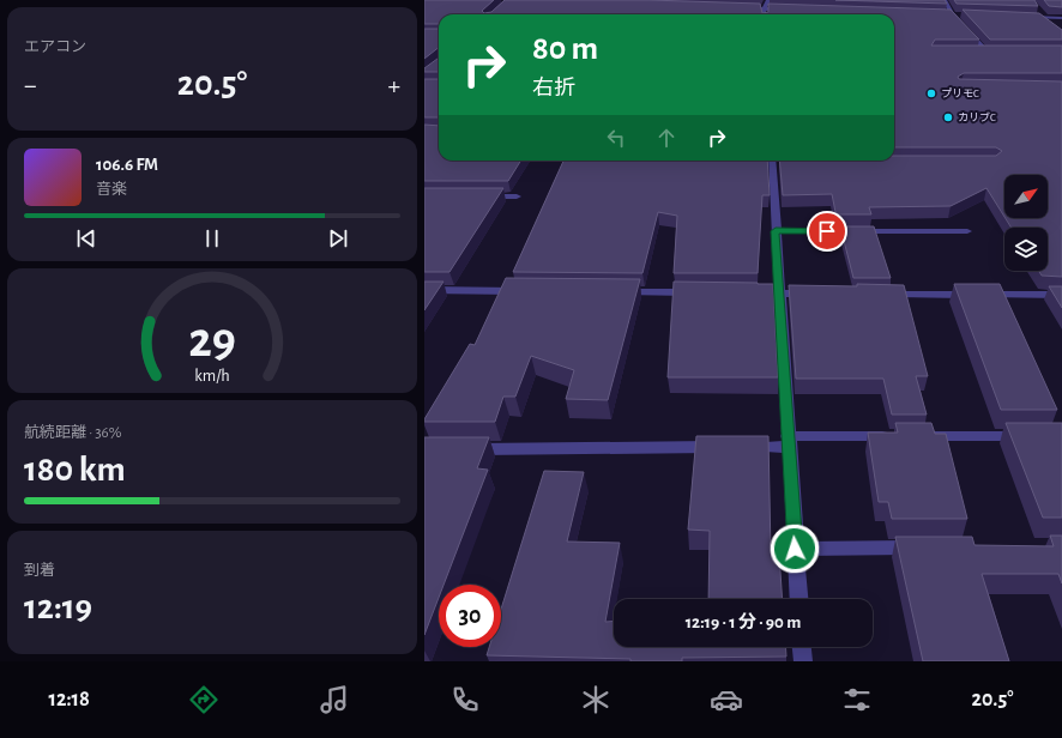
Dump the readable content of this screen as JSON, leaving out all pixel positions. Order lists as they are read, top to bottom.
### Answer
{
  "places": ["プリモC", "カリブC"],
  "north": "top right",
  "page": {
    "tile": [
      "エアコン",
      ["航続距離 · 36%", "180 km"],
      ["到着", "12:19"]
    ],
    "turn": ["80 m", "右折"],
    "heat": ["−", "20.5°", "+"],
    "song": ["106.6 FM", "音楽"],
    "limit": "30",
    "trip": "12:19 · 1 分 · 90 m",
    "tabs": ["12:18", "20.5°"],
    "gauge": ["29", "km/h"]
  }
}
